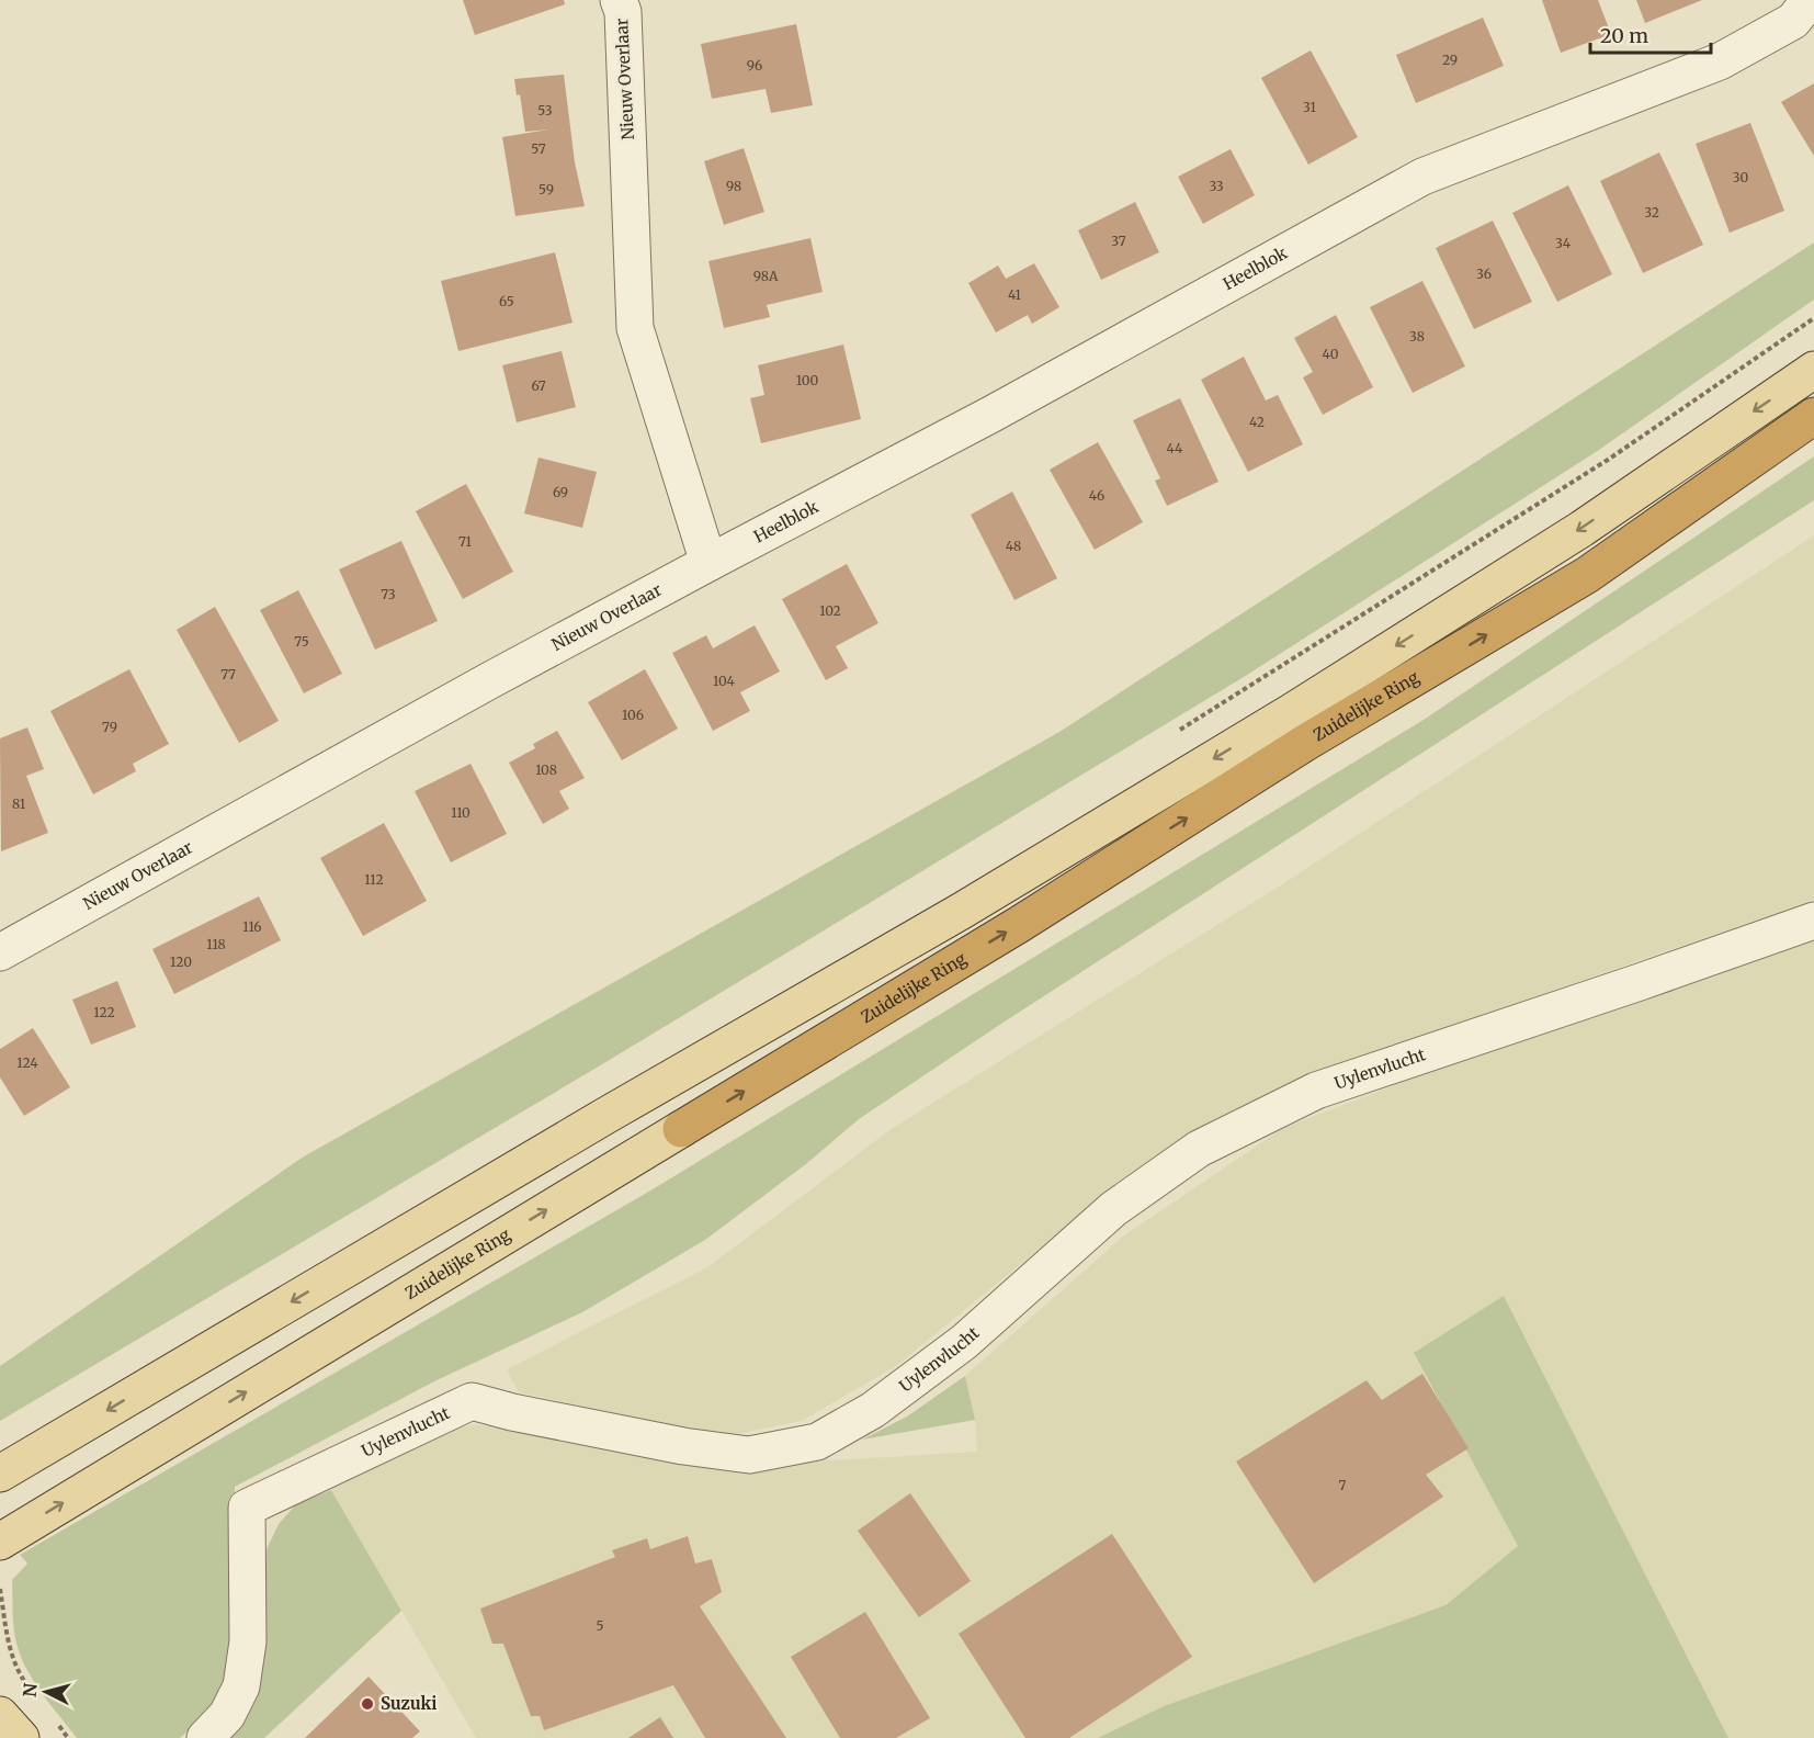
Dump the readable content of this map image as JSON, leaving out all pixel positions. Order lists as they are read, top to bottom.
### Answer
{
  "streets": {
    "highway": ["Zuidelijke Ring"],
    "street": ["Nieuw Overlaar", "Heelblok", "Uylenvlucht"]
  },
  "crossings": [
    ["Nieuw Overlaar", "Heelblok"]
  ],
  "places": ["Suzuki"],
  "house_numbers": [
    "29",
    "96",
    "31",
    "53",
    "57",
    "30",
    "98",
    "33",
    "59",
    "32",
    "37",
    "34",
    "36",
    "98A",
    "41",
    "65",
    "38",
    "40",
    "100",
    "67",
    "42",
    "44",
    "69",
    "46",
    "71",
    "48",
    "73",
    "102",
    "75",
    "77",
    "104",
    "106",
    "79",
    "108",
    "81",
    "110",
    "112",
    "116",
    "118",
    "120",
    "122",
    "124",
    "7",
    "5"
  ],
  "scale_bar": "20 m",
  "north": "left"
}
